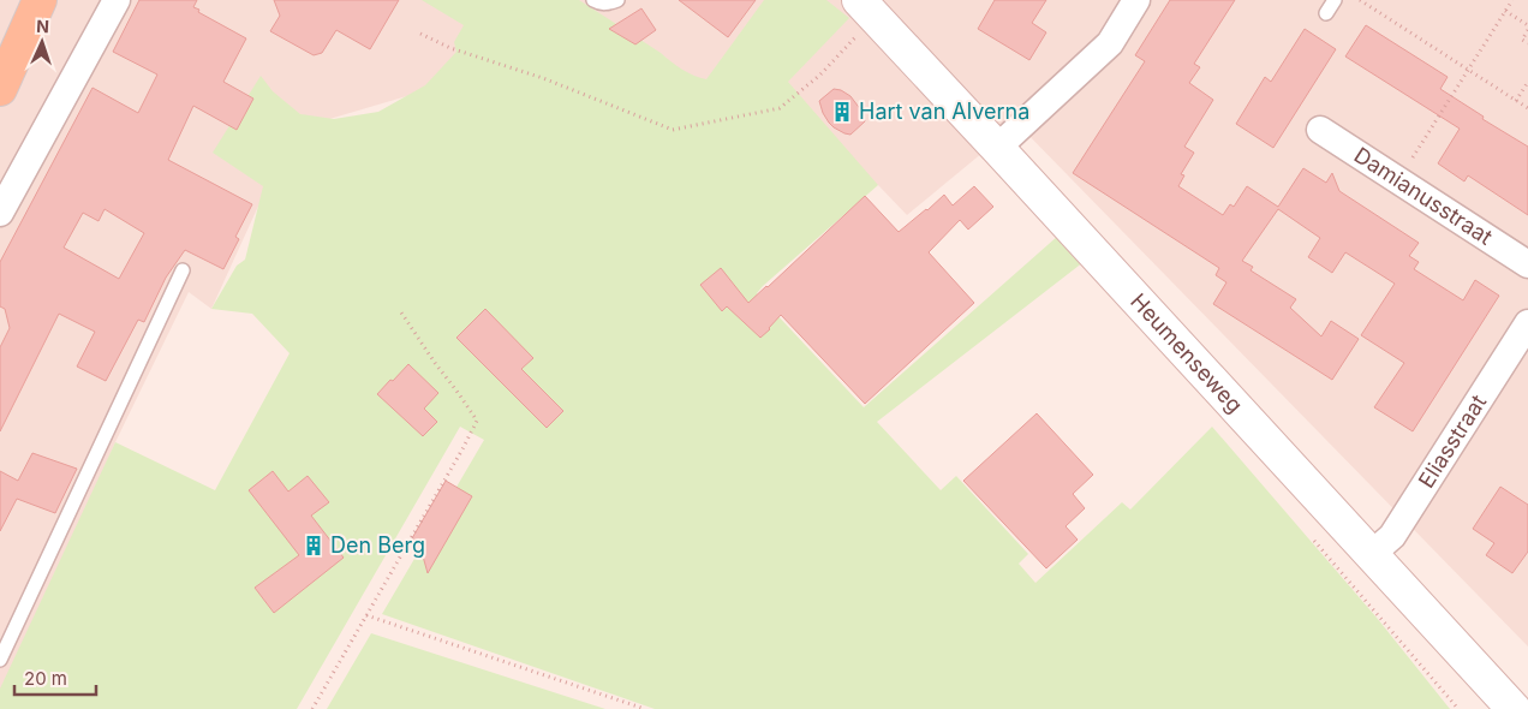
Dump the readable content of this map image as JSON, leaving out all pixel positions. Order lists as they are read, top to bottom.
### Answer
{
  "streets": {
    "street": ["Damianusstraat", "Heumenseweg", "Eliasstraat"]
  },
  "crossings": [
    ["Heumenseweg", "Eliasstraat"]
  ],
  "places": {
    "building": ["Hart van Alverna", "Den Berg"]
  },
  "scale_bar": "20 m",
  "north": "top"
}
